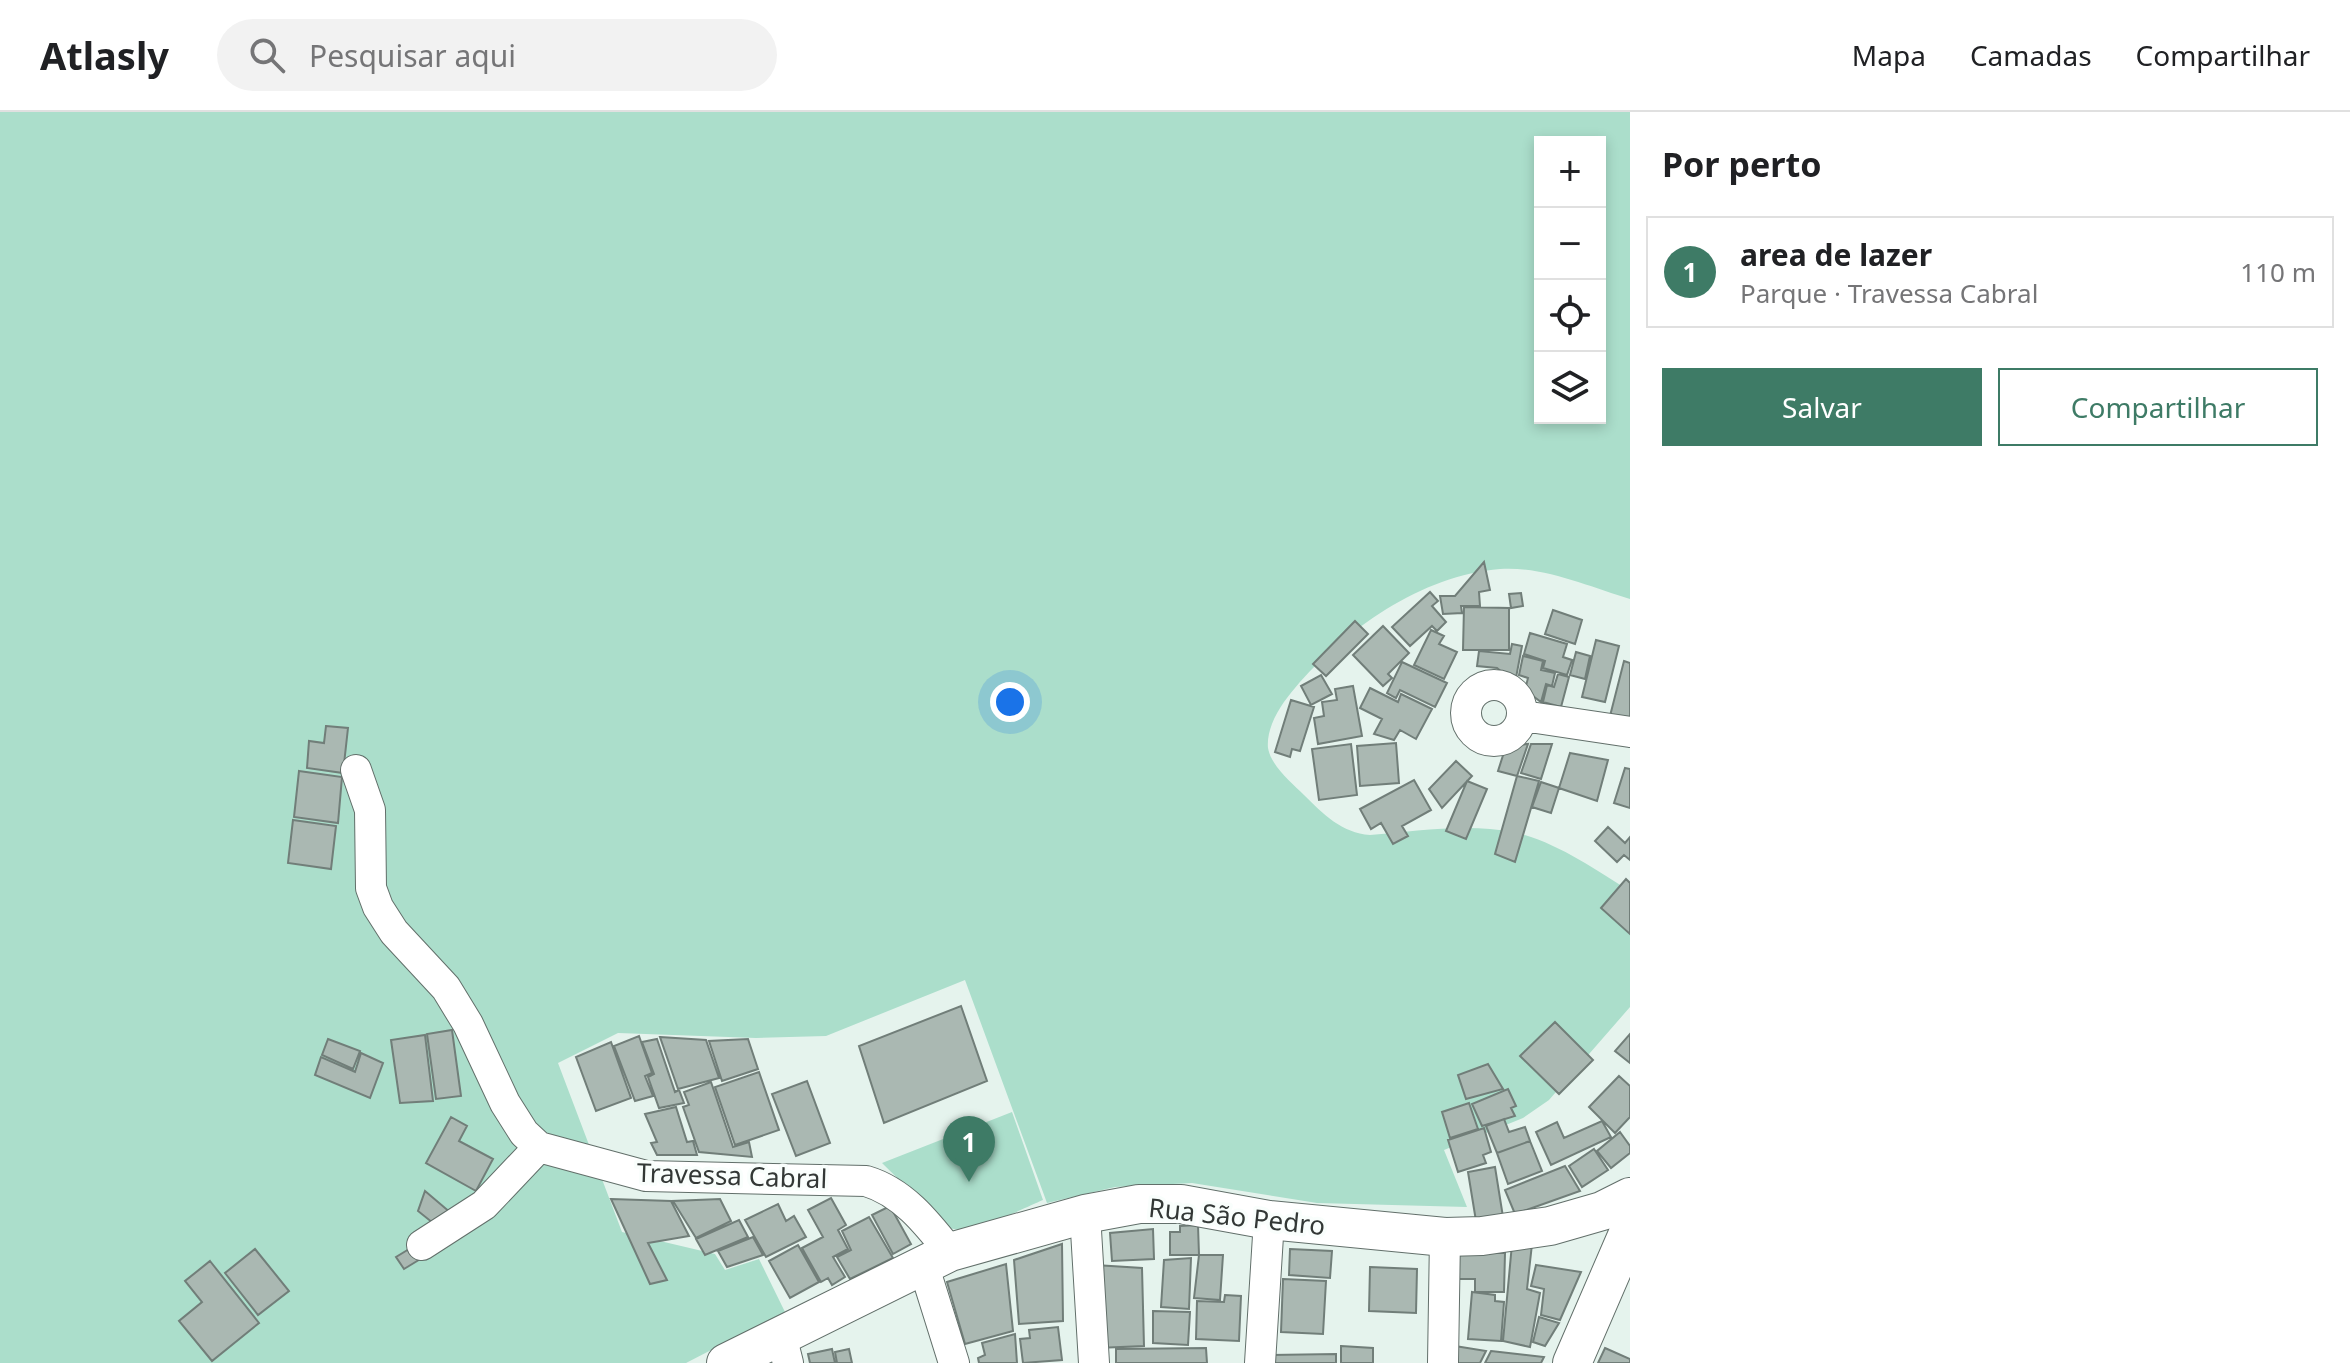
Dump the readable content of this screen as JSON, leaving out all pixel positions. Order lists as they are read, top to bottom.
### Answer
{
  "streets": {
    "street": ["Travessa Cabral", "Rua São Pedro"]
  },
  "crossings": [
    ["Travessa Cabral", "Rua São Pedro"]
  ],
  "page": {
    "header": "Atlasly",
    "search": "Pesquisar aqui",
    "nav": ["Mapa", "Camadas", "Compartilhar"],
    "heading": "Por perto",
    "map_buttons": ["+", "−"],
    "list": [
      {
        "mark": "1",
        "name": "area de lazer",
        "note": "Parque · Travessa Cabral",
        "value": "110 m"
      }
    ],
    "buttons": ["Salvar", "Compartilhar"],
    "pins": "1"
  }
}
